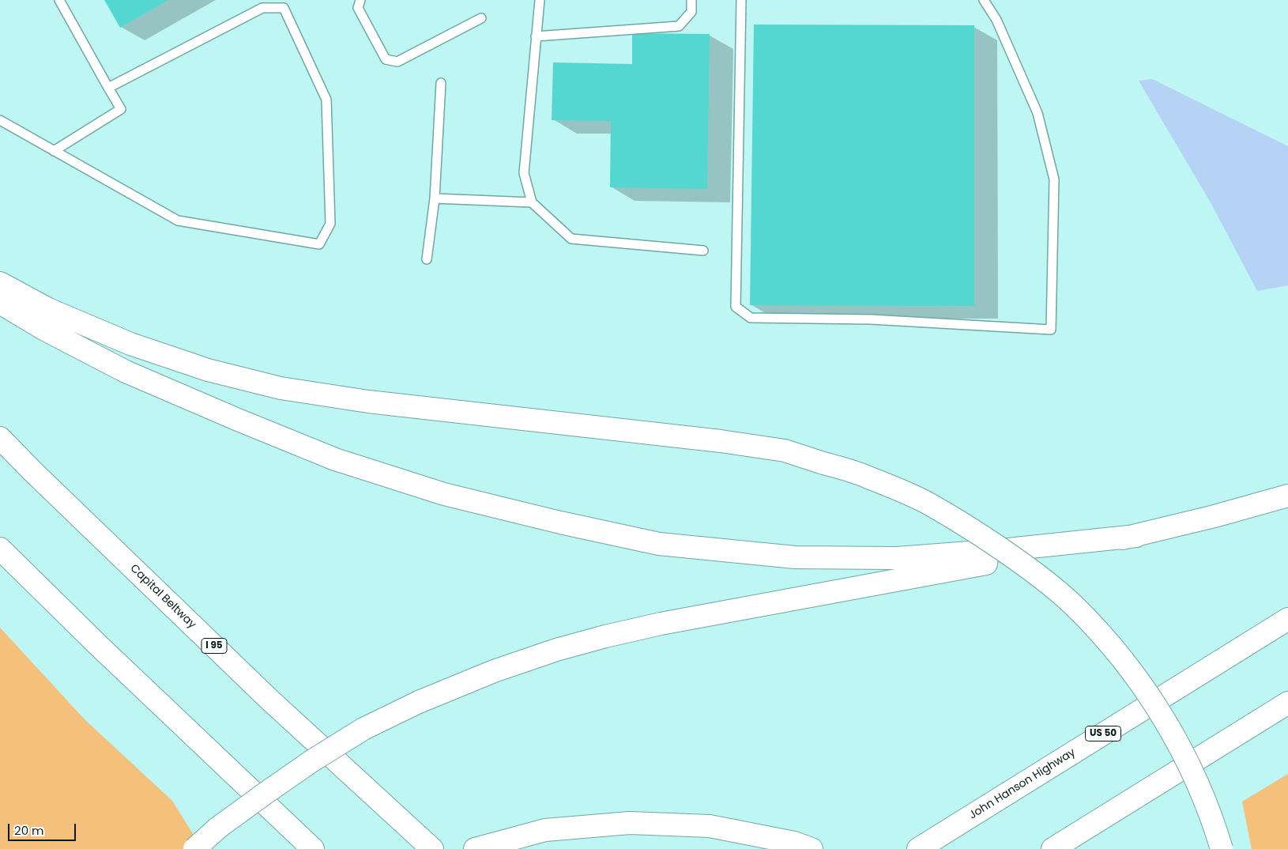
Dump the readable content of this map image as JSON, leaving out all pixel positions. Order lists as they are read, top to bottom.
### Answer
{
  "streets": {
    "highway": [
      "Capital Beltway",
      "I 95",
      "US 50",
      "John Hanson Highway"
    ]
  },
  "scale_bar": "20 m"
}
